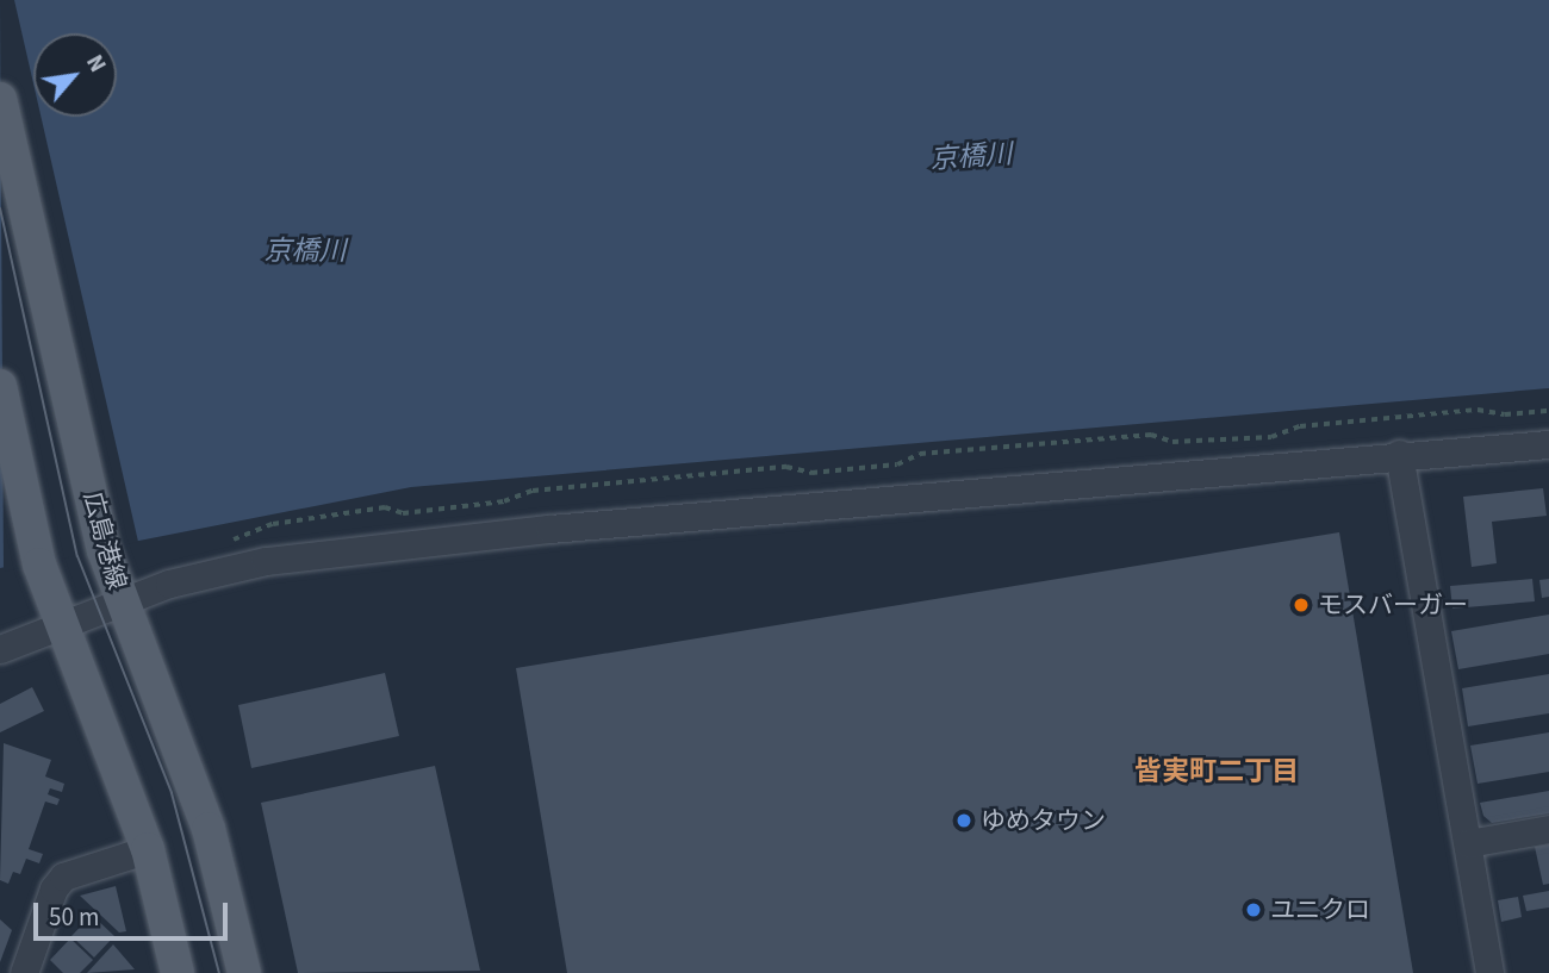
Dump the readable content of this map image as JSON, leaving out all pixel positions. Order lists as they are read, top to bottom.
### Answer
{
  "streets": {
    "main road": ["広島港線"]
  },
  "districts": ["皆実町二丁目"],
  "water": ["京橋川"],
  "places": ["モスバーガー", "ゆめタウン", "ユニクロ"],
  "scale_bar": "50 m",
  "north": "top right"
}
